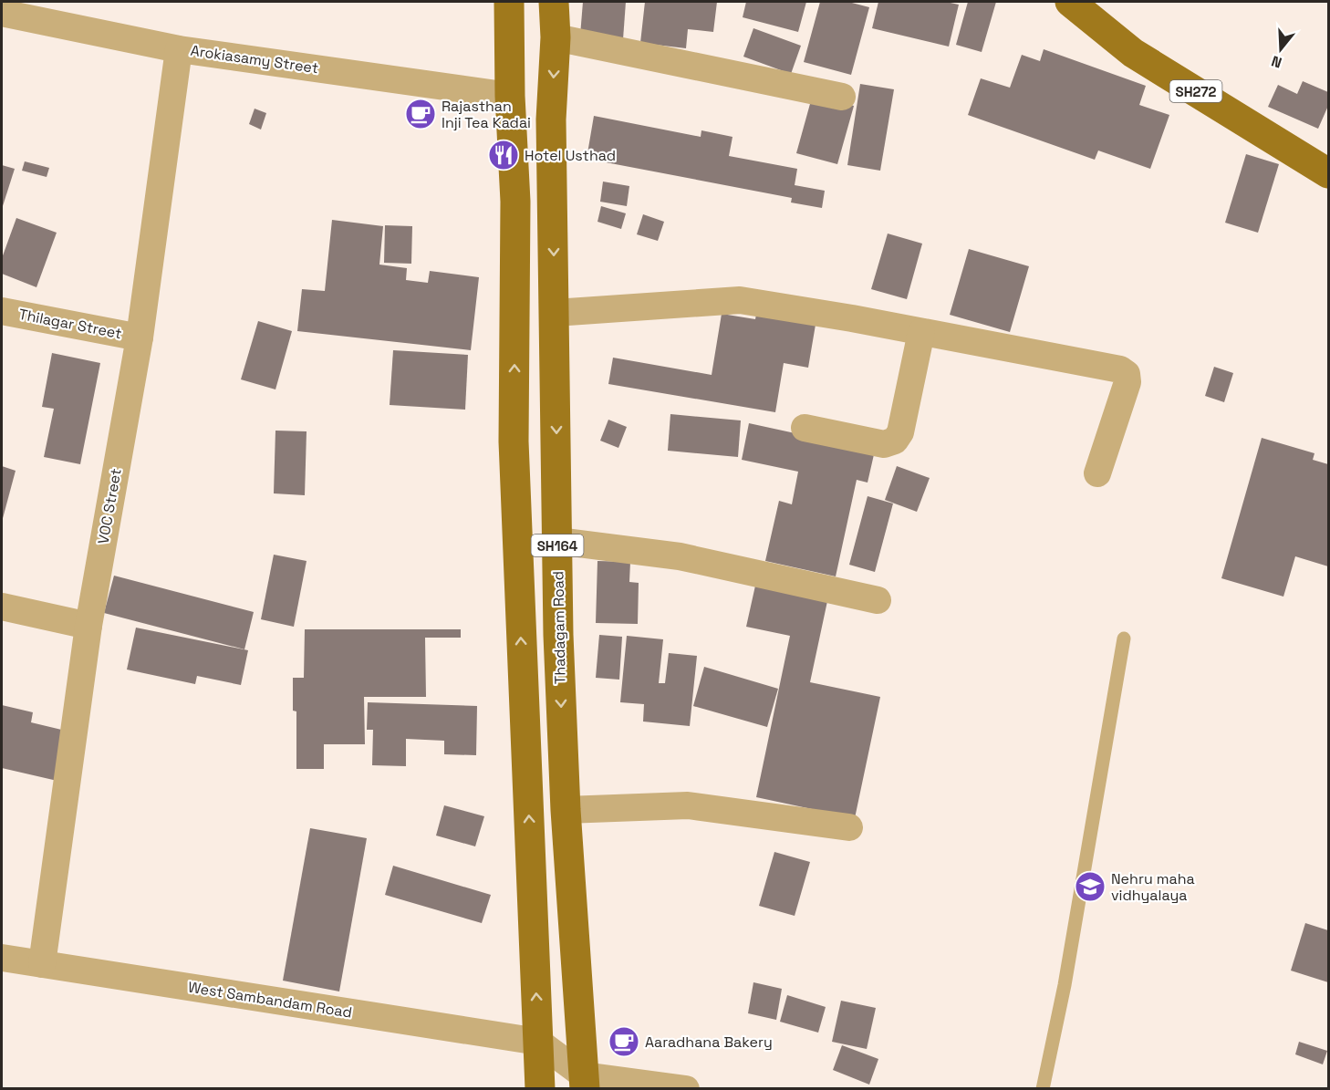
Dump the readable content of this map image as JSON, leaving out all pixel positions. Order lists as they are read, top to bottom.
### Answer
{
  "streets": {
    "main road": ["SH272", "SH164", "Thadagam Road"],
    "street": [
      "Arokiasamy Street",
      "Thilagar Street",
      "VOC Street",
      "West Sambandam Road"
    ]
  },
  "crossings": [
    ["Arokiasamy Street", "VOC Street"],
    ["Arokiasamy Street", "SH164"],
    ["Thilagar Street", "VOC Street"],
    ["VOC Street", "West Sambandam Road"],
    ["SH164", "West Sambandam Road"]
  ],
  "places": {
    "cafe": ["Rajasthan Inji Tea Kadai", "Aaradhana Bakery"],
    "restaurant": ["Hotel Usthad"],
    "school or university": ["Nehru maha vidhyalaya"]
  },
  "north": "bottom"
}
